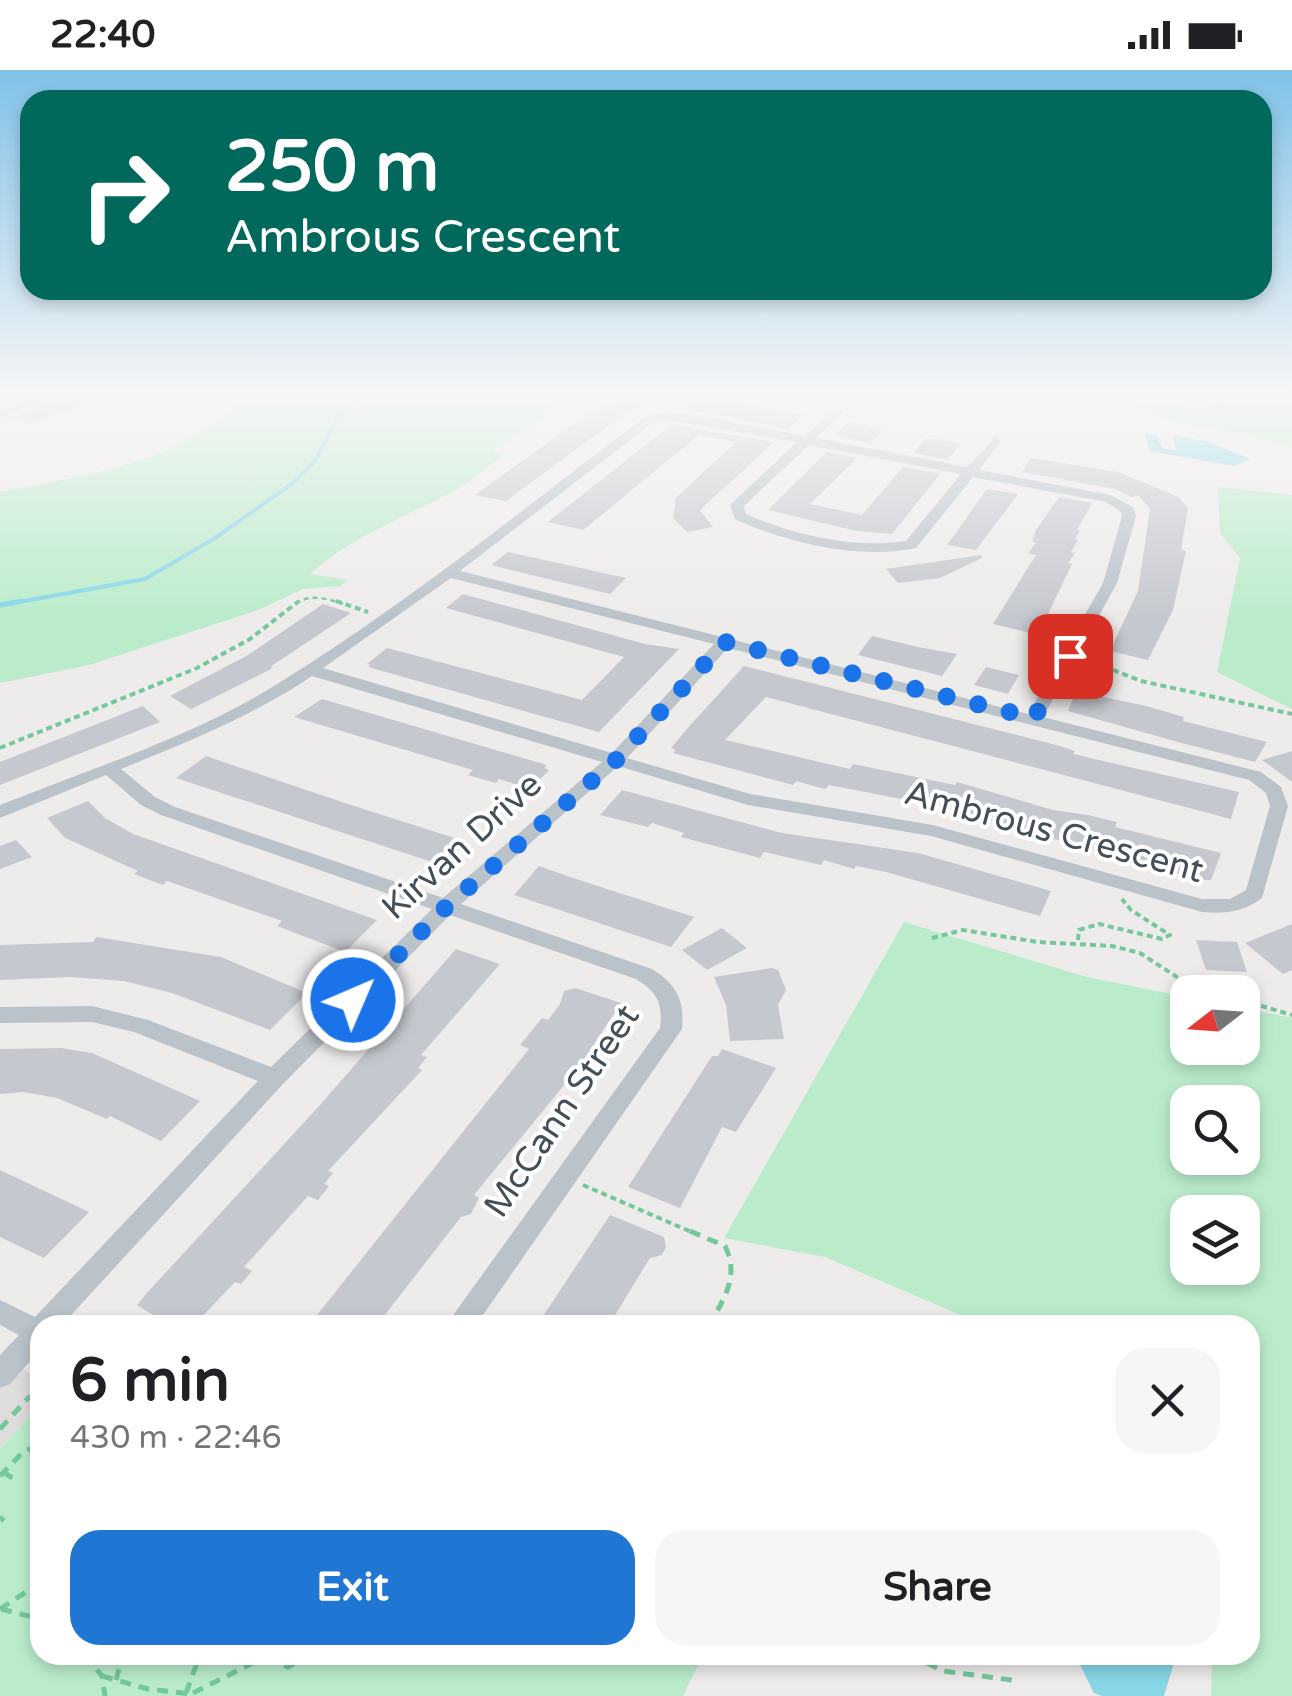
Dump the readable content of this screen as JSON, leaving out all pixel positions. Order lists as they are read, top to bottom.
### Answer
{
  "streets": {
    "street": ["Ambrous Crescent", "Kirvan Drive", "McCann Street"]
  },
  "crossings": [
    ["Ambrous Crescent", "Kirvan Drive"],
    ["Kirvan Drive", "McCann Street"]
  ],
  "north": "left",
  "page": {
    "status": "22:40",
    "turn": ["250 m", "Ambrous Crescent"],
    "heading": ["6 min", "430 m · 22:46"],
    "buttons": ["Exit", "Share"]
  }
}
